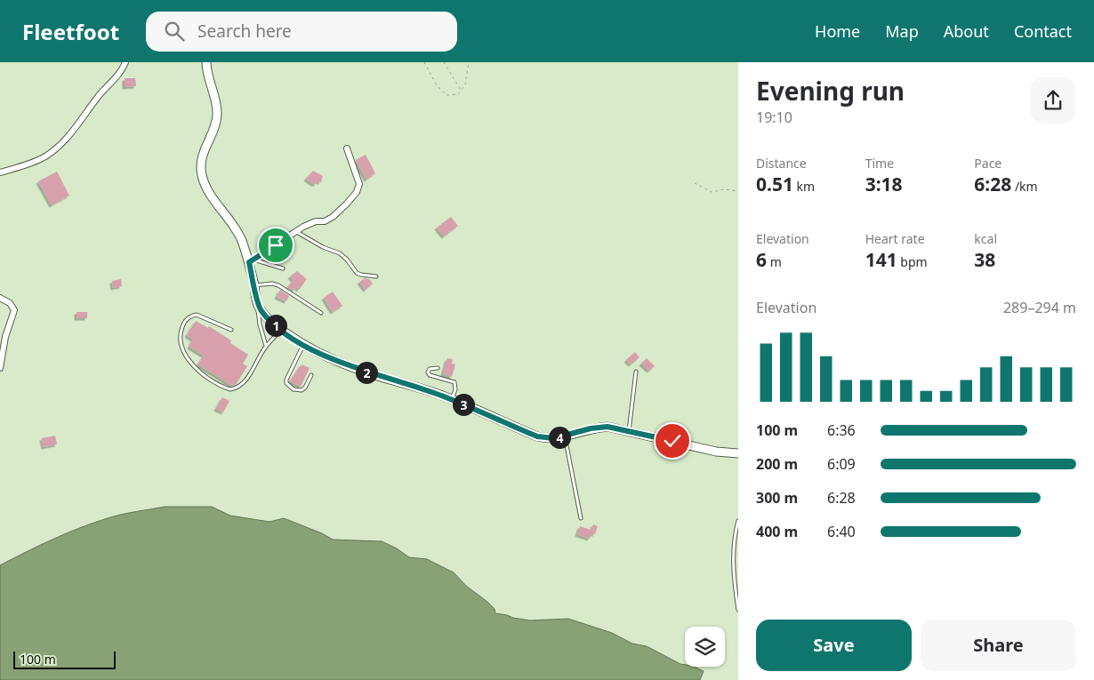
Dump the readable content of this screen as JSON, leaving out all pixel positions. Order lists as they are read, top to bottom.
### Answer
{
  "scale_bar": "100 m",
  "page": {
    "header": "Fleetfoot",
    "search": "Search here",
    "nav": [
      "Home",
      "Map",
      "About",
      "Contact"
    ],
    "heading": ["Evening run", "19:10"],
    "stats": [
      ["Distance", "0.51 km"],
      ["Time", "3:18"],
      ["Pace", "6:28 /km"],
      ["Elevation", "6 m"],
      ["Heart rate", "141 bpm"],
      ["kcal", "38"]
    ],
    "chart": ["Elevation", "289–294 m"],
    "pins": [
      "1",
      "2",
      "3",
      "4"
    ],
    "list": [
      {
        "name": "100 m",
        "note": "6:36"
      },
      {
        "name": "200 m",
        "note": "6:09"
      },
      {
        "name": "300 m",
        "note": "6:28"
      },
      {
        "name": "400 m",
        "note": "6:40"
      }
    ],
    "buttons": ["Save", "Share"],
    "scale": "100 m"
  }
}
